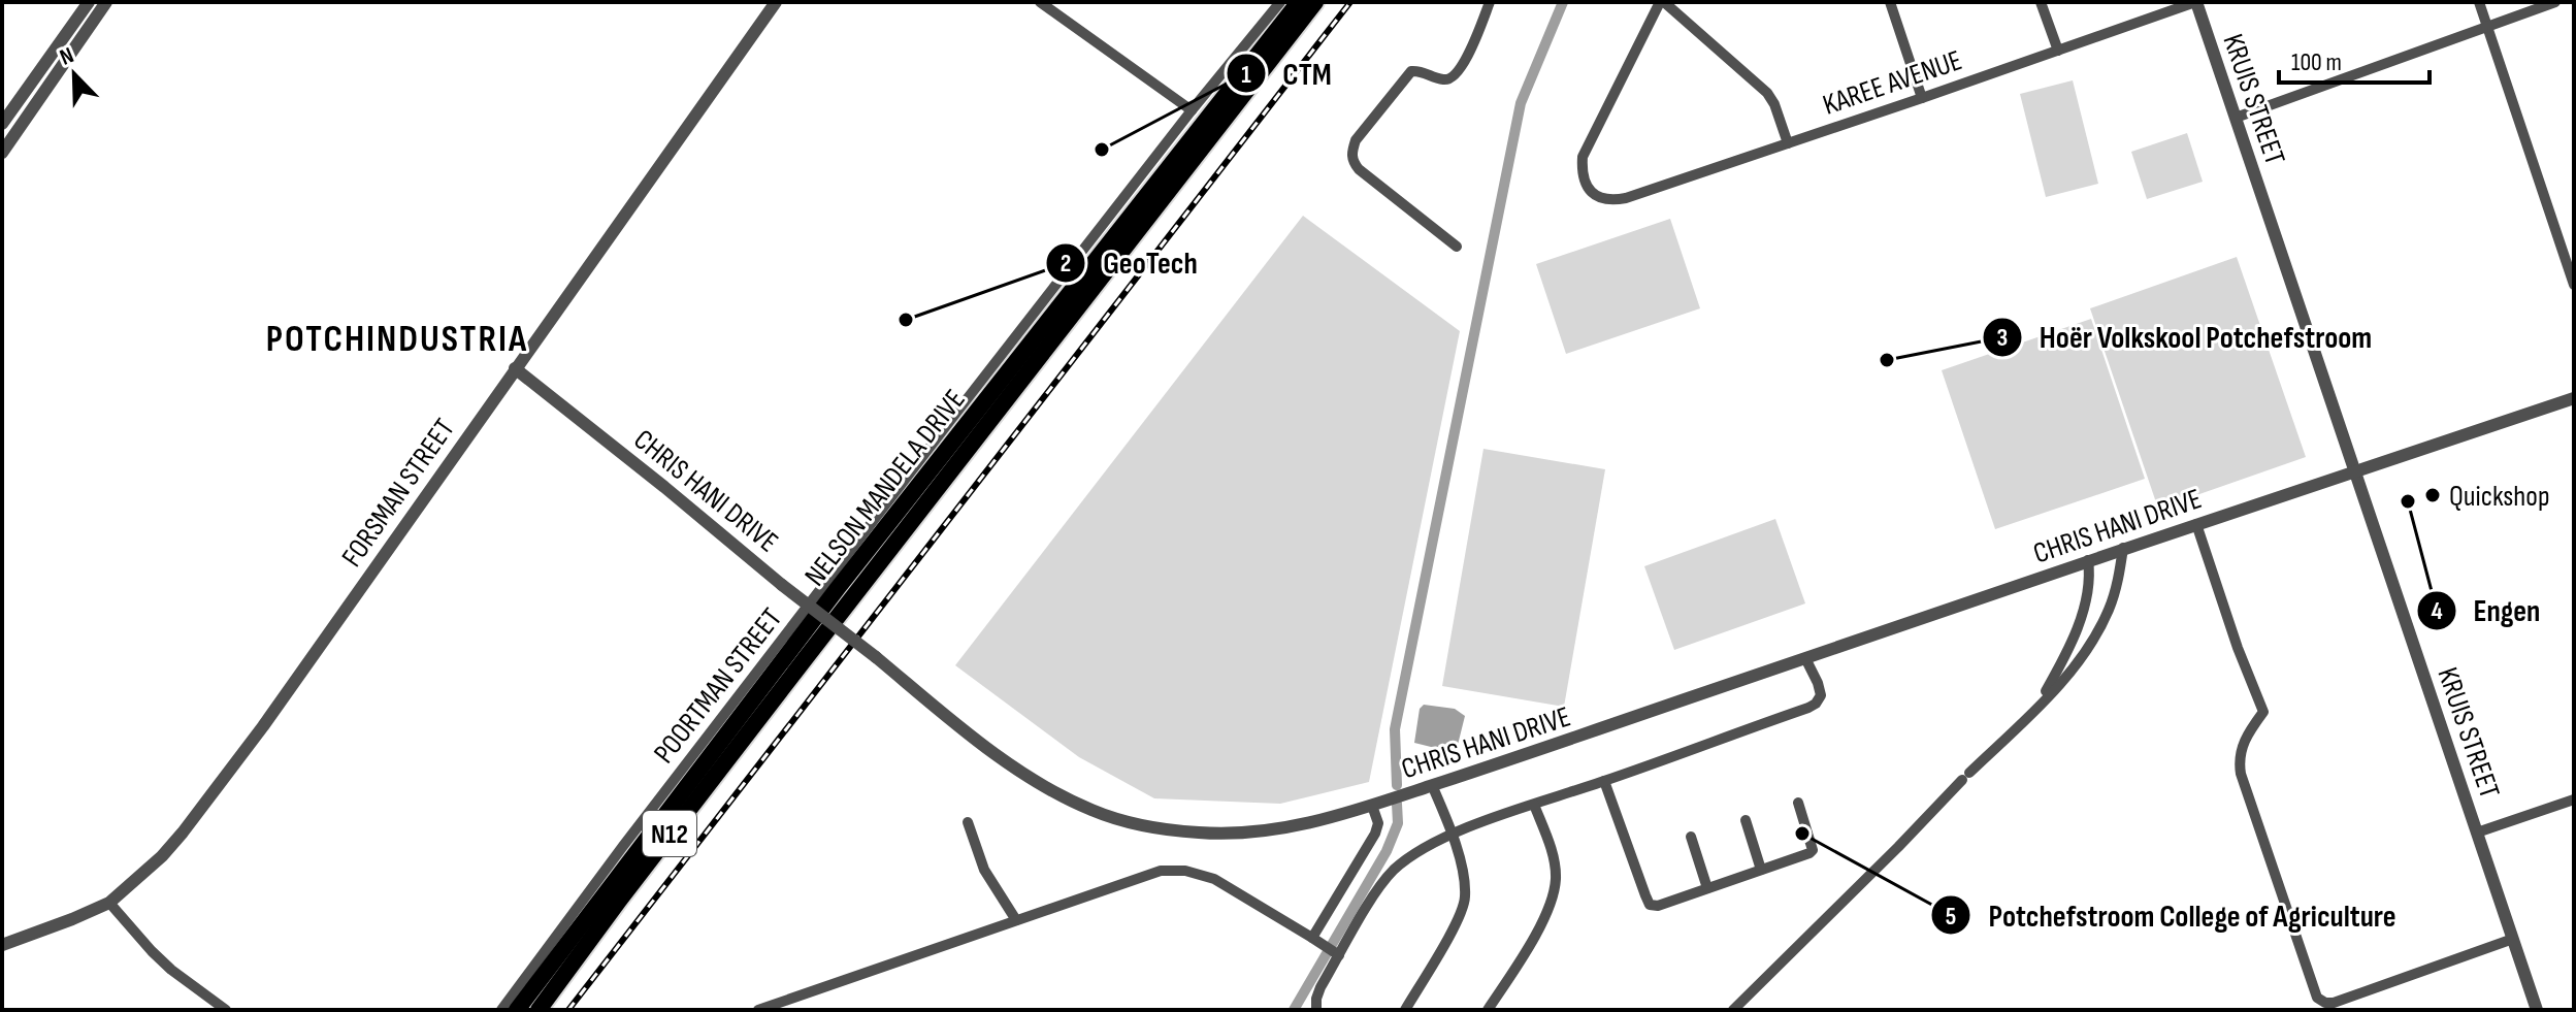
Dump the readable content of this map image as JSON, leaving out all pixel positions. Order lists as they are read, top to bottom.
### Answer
{
  "streets": {
    "highway": ["NELSON MANDELA DRIVE", "N12"],
    "street": [
      "KAREE AVENUE",
      "KRUIS STREET",
      "CHRIS HANI DRIVE",
      "FORSMAN STREET",
      "POORTMAN STREET"
    ]
  },
  "crossings": [
    ["KAREE AVENUE", "KRUIS STREET"],
    ["KRUIS STREET", "CHRIS HANI DRIVE"],
    ["CHRIS HANI DRIVE", "FORSMAN STREET"]
  ],
  "districts": ["POTCHINDUSTRIA"],
  "places": [
    "CTM",
    "GeoTech",
    "Hoër Volkskool Potchefstroom",
    "Quickshop",
    "Engen",
    "Potchefstroom College of Agriculture"
  ],
  "scale_bar": "100 m",
  "north": "top left"
}
